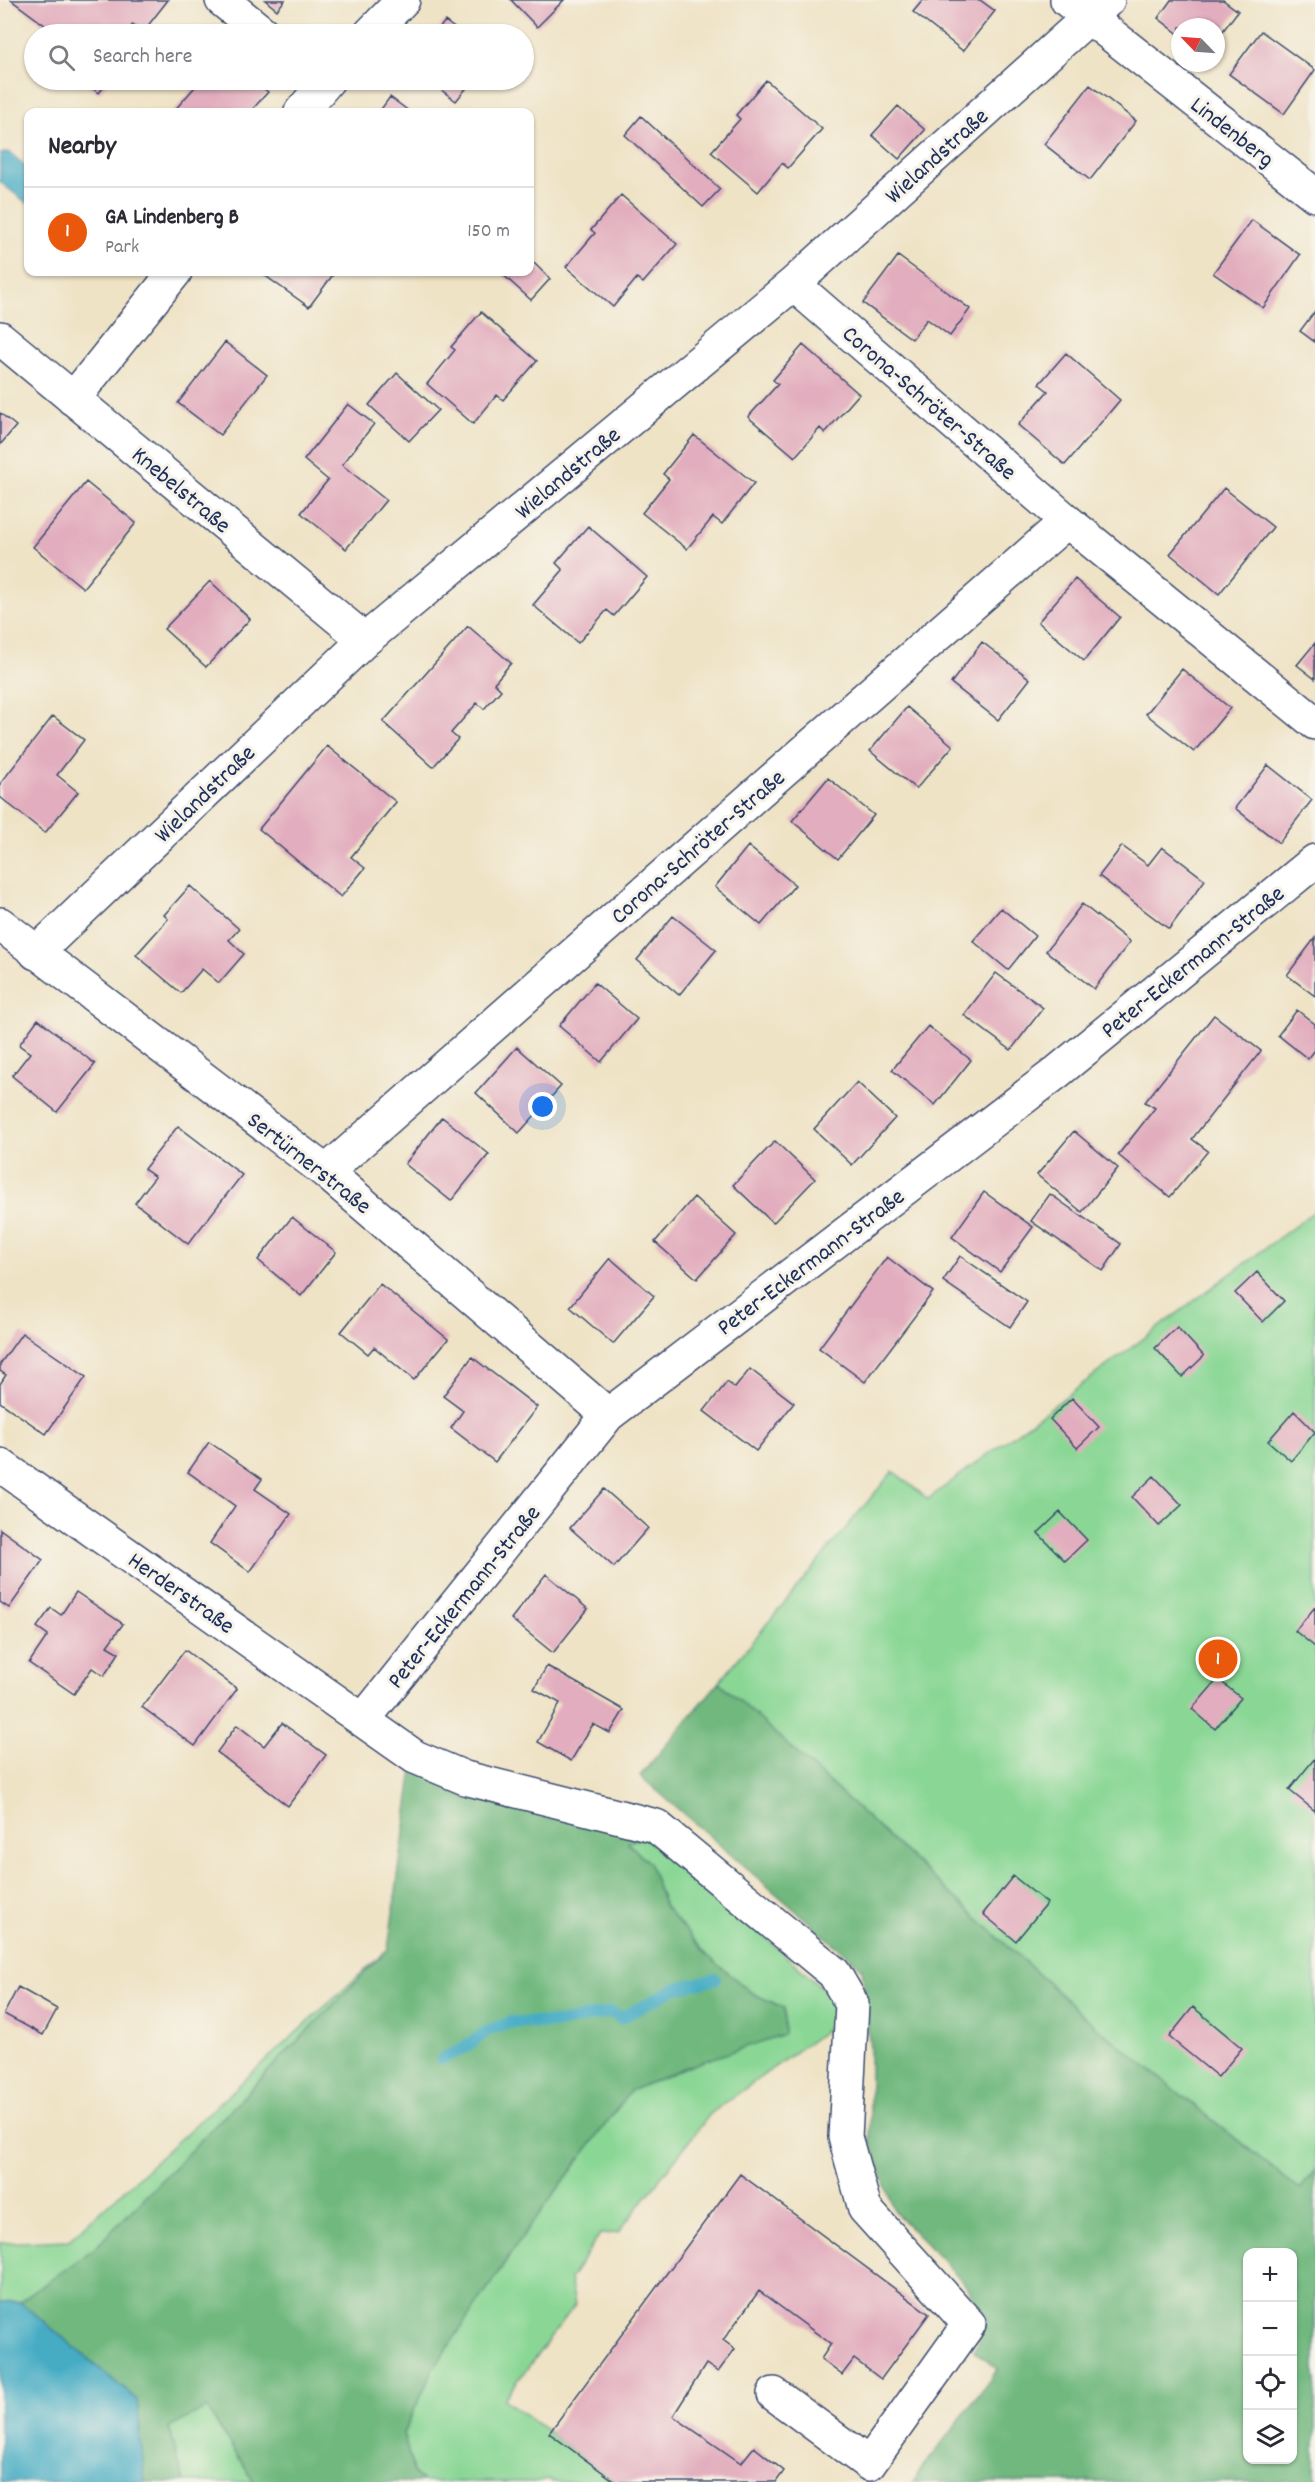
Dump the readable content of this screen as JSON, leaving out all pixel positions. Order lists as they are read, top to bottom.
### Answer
{
  "streets": {
    "street": [
      "Lindenberg",
      "Wielandstraße",
      "Corona-Schröter-Straße",
      "Knebelstraße",
      "Peter-Eckermann-Straße",
      "Sertürnerstraße",
      "Herderstraße"
    ]
  },
  "crossings": [
    ["Lindenberg", "Wielandstraße"],
    ["Wielandstraße", "Corona-Schröter-Straße"],
    ["Wielandstraße", "Knebelstraße"],
    ["Wielandstraße", "Sertürnerstraße"],
    ["Corona-Schröter-Straße", "Sertürnerstraße"],
    ["Peter-Eckermann-Straße", "Sertürnerstraße"],
    ["Peter-Eckermann-Straße", "Herderstraße"]
  ],
  "north": "top left",
  "page": {
    "search": "Search here",
    "heading": "Nearby",
    "list": [
      {
        "mark": "1",
        "name": "GA Lindenberg B",
        "note": "Park",
        "value": "150 m"
      }
    ],
    "pins": "1",
    "map_buttons": ["+", "−"]
  }
}
